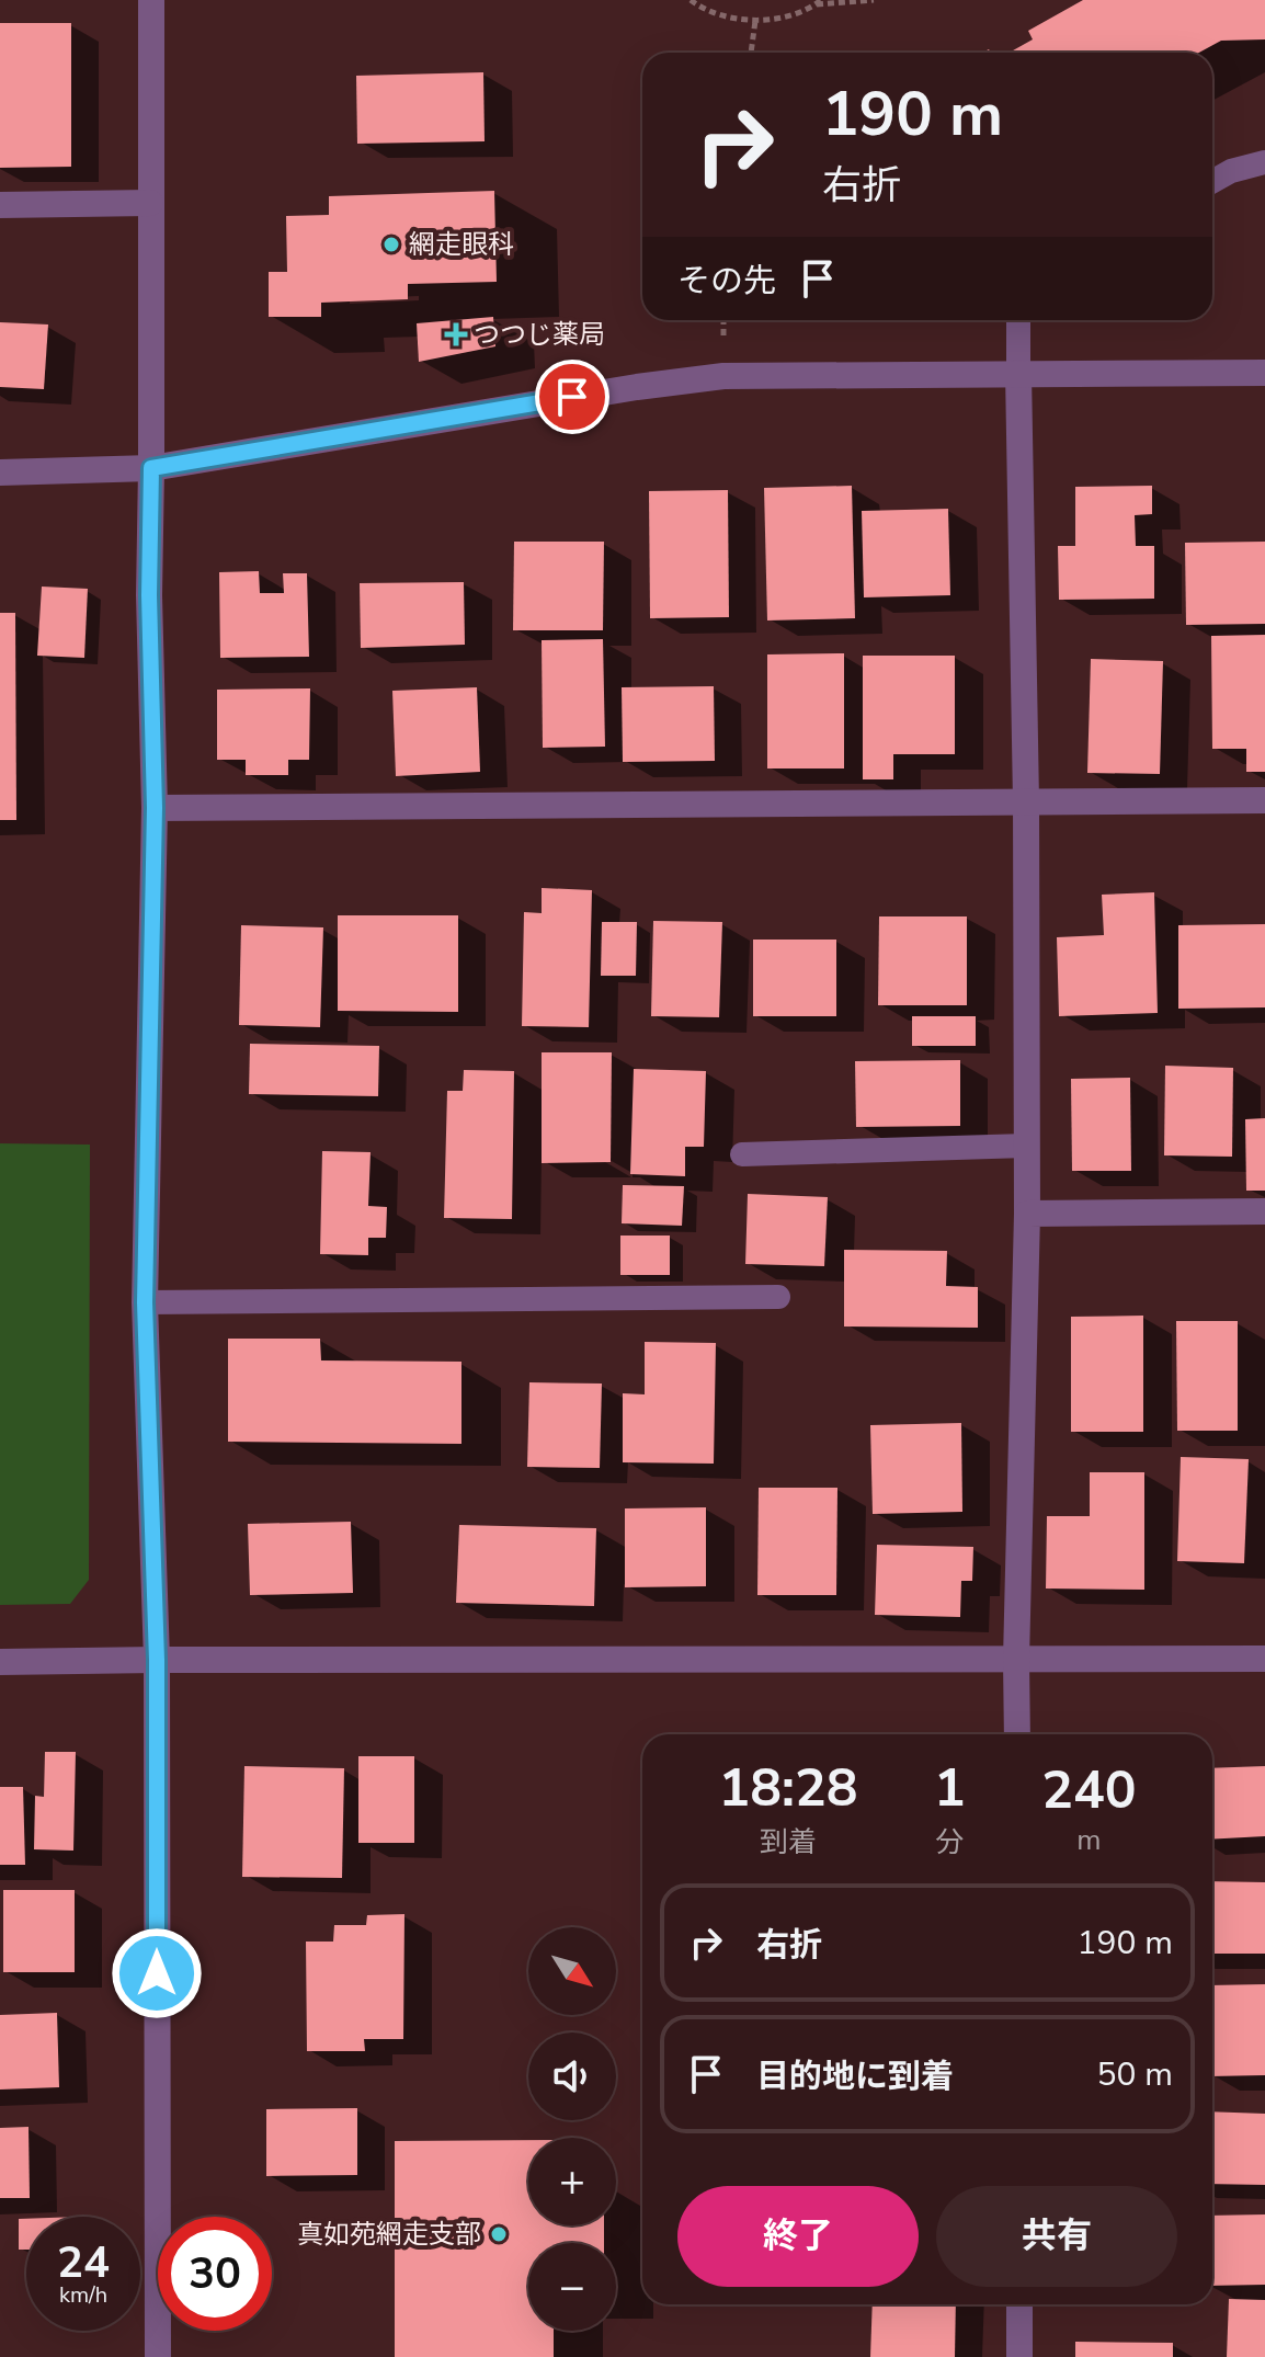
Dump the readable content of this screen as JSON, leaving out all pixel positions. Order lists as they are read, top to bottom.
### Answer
{
  "places": {
    "other": ["網走眼科", "真如苑網走支部"],
    "health": ["つつじ薬局"]
  },
  "north": "bottom right",
  "page": {
    "turn": ["190 m", "右折"],
    "then": "その先",
    "eta": [
      "18:28",
      "到着",
      "1",
      "分",
      "240",
      "m"
    ],
    "list": [
      {
        "name": "右折",
        "value": "190 m"
      },
      {
        "name": "目的地に到着",
        "value": "50 m"
      }
    ],
    "map_buttons": ["+", "−"],
    "buttons": ["終了", "共有"],
    "speed": "24 km/h",
    "limit": "30"
  }
}
